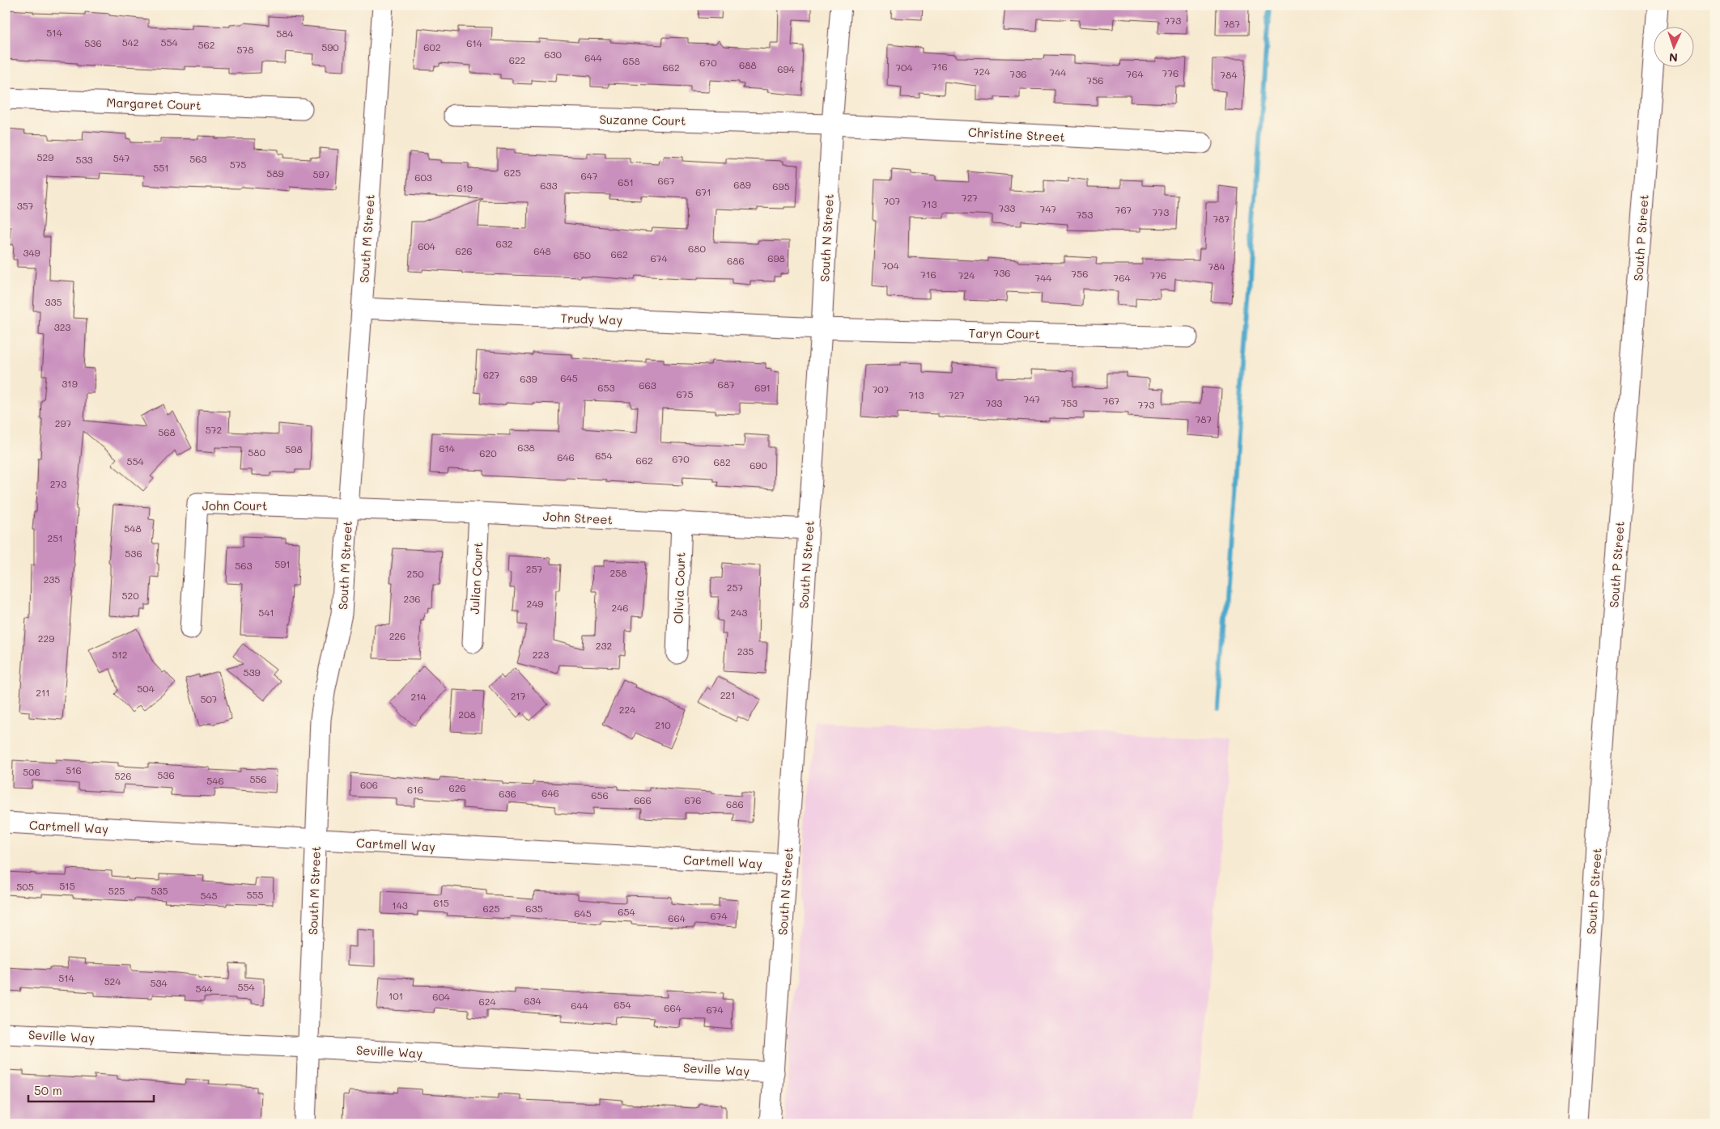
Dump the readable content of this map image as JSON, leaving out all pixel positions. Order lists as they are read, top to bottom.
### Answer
{
  "streets": {
    "street": [
      "Margaret Court",
      "Suzanne Court",
      "Christine Street",
      "South N Street",
      "South P Street",
      "South M Street",
      "Trudy Way",
      "Taryn Court",
      "John Court",
      "John Street",
      "Julian Court",
      "Olivia Court",
      "Cartmell Way",
      "Seville Way"
    ]
  },
  "crossings": [
    ["Suzanne Court", "Christine Street"],
    ["Suzanne Court", "South N Street"],
    ["Christine Street", "South N Street"],
    ["South N Street", "Trudy Way"],
    ["South N Street", "Taryn Court"],
    ["South N Street", "John Street"],
    ["South N Street", "Cartmell Way"],
    ["South N Street", "Seville Way"],
    ["South M Street", "Trudy Way"],
    ["South M Street", "John Court"],
    ["South M Street", "John Street"],
    ["South M Street", "Cartmell Way"],
    ["South M Street", "Seville Way"],
    ["Trudy Way", "Taryn Court"],
    ["John Court", "John Street"],
    ["John Street", "Julian Court"],
    ["John Street", "Olivia Court"]
  ],
  "house_numbers": [
    "773",
    "787",
    "514",
    "584",
    "542",
    "554",
    "536",
    "614",
    "562",
    "590",
    "602",
    "578",
    "630",
    "644",
    "622",
    "658",
    "670",
    "688",
    "716",
    "662",
    "704",
    "694",
    "724",
    "744",
    "776",
    "736",
    "764",
    "784",
    "756",
    "529",
    "547",
    "563",
    "533",
    "575",
    "551",
    "625",
    "589",
    "597",
    "647",
    "603",
    "667",
    "651",
    "689",
    "633",
    "695",
    "619",
    "671",
    "727",
    "707",
    "713",
    "357",
    "733",
    "747",
    "767",
    "773",
    "753",
    "787",
    "632",
    "604",
    "680",
    "626",
    "648",
    "349",
    "662",
    "650",
    "674",
    "698",
    "686",
    "704",
    "784",
    "736",
    "756",
    "716",
    "724",
    "776",
    "744",
    "764",
    "335",
    "323",
    "627",
    "645",
    "639",
    "319",
    "687",
    "663",
    "653",
    "691",
    "707",
    "675",
    "713",
    "727",
    "747",
    "767",
    "733",
    "753",
    "773",
    "787",
    "297",
    "572",
    "568",
    "638",
    "614",
    "598",
    "580",
    "620",
    "654",
    "646",
    "670",
    "662",
    "554",
    "682",
    "690",
    "273",
    "548",
    "251",
    "536",
    "591",
    "563",
    "257",
    "258",
    "250",
    "235",
    "257",
    "520",
    "236",
    "249",
    "246",
    "541",
    "243",
    "226",
    "229",
    "232",
    "235",
    "512",
    "223",
    "539",
    "504",
    "211",
    "221",
    "217",
    "214",
    "507",
    "224",
    "208",
    "210",
    "516",
    "506",
    "536",
    "526",
    "556",
    "546",
    "606",
    "626",
    "616",
    "646",
    "636",
    "656",
    "666",
    "676",
    "686",
    "515",
    "505",
    "525",
    "535",
    "555",
    "545",
    "615",
    "143",
    "625",
    "635",
    "654",
    "645",
    "674",
    "664",
    "514",
    "524",
    "534",
    "554",
    "544",
    "101",
    "604",
    "634",
    "624",
    "654",
    "644",
    "664",
    "674"
  ],
  "scale_bar": "50 m",
  "north": "bottom"
}
